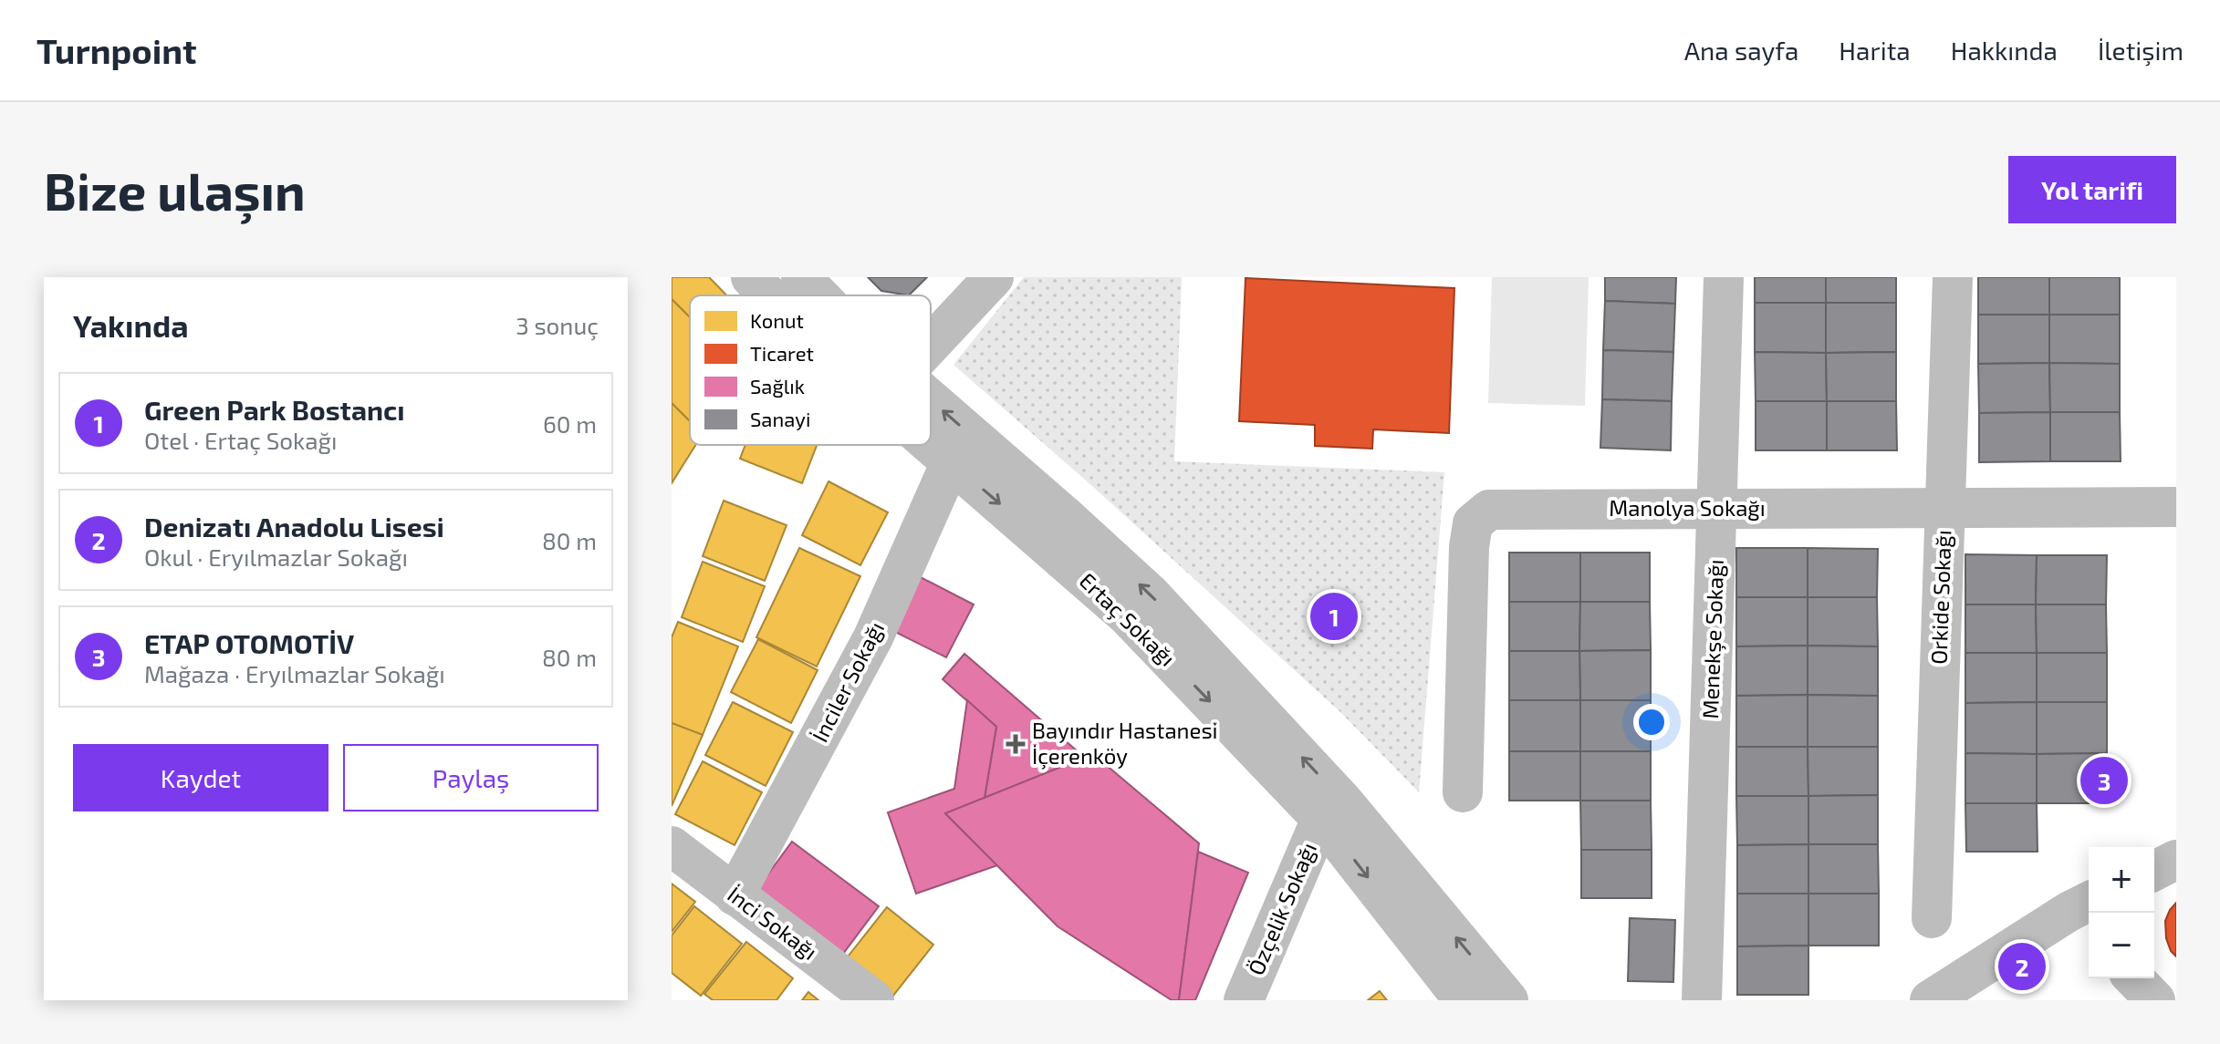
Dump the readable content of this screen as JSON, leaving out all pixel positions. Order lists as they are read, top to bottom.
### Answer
{
  "streets": {
    "street": [
      "Manolya Sokağı",
      "Orkide Sokağı",
      "Ertaç Sokağı",
      "Menekşe Sokağı",
      "İnciler Sokağı",
      "Özçelik Sokağı",
      "İnci Sokağı"
    ]
  },
  "crossings": [
    ["Manolya Sokağı", "Orkide Sokağı"],
    ["Manolya Sokağı", "Menekşe Sokağı"],
    ["Ertaç Sokağı", "İnciler Sokağı"],
    ["Ertaç Sokağı", "Özçelik Sokağı"],
    ["İnciler Sokağı", "İnci Sokağı"]
  ],
  "places": {
    "health": ["Bayındır Hastanesi İçerenköy"]
  },
  "legend": [
    "Konut",
    "Ticaret",
    "Sağlık",
    "Sanayi"
  ],
  "page": {
    "header": "Turnpoint",
    "nav": [
      "Ana sayfa",
      "Harita",
      "Hakkında",
      "İletişim"
    ],
    "buttons": [
      "Yol tarifi",
      ["Kaydet", "Paylaş"]
    ],
    "title": "Bize ulaşın",
    "heading": ["Yakında", "3 sonuç"],
    "list": [
      {
        "mark": "1",
        "name": "Green Park Bostancı",
        "note": "Otel · Ertaç Sokağı",
        "value": "60 m"
      },
      {
        "mark": "2",
        "name": "Denizatı Anadolu Lisesi",
        "note": "Okul · Eryılmazlar Sokağı",
        "value": "80 m"
      },
      {
        "mark": "3",
        "name": "ETAP OTOMOTİV",
        "note": "Mağaza · Eryılmazlar Sokağı",
        "value": "80 m"
      }
    ],
    "pins": ["1", "3", "2"],
    "map_buttons": ["+", "−"]
  }
}
